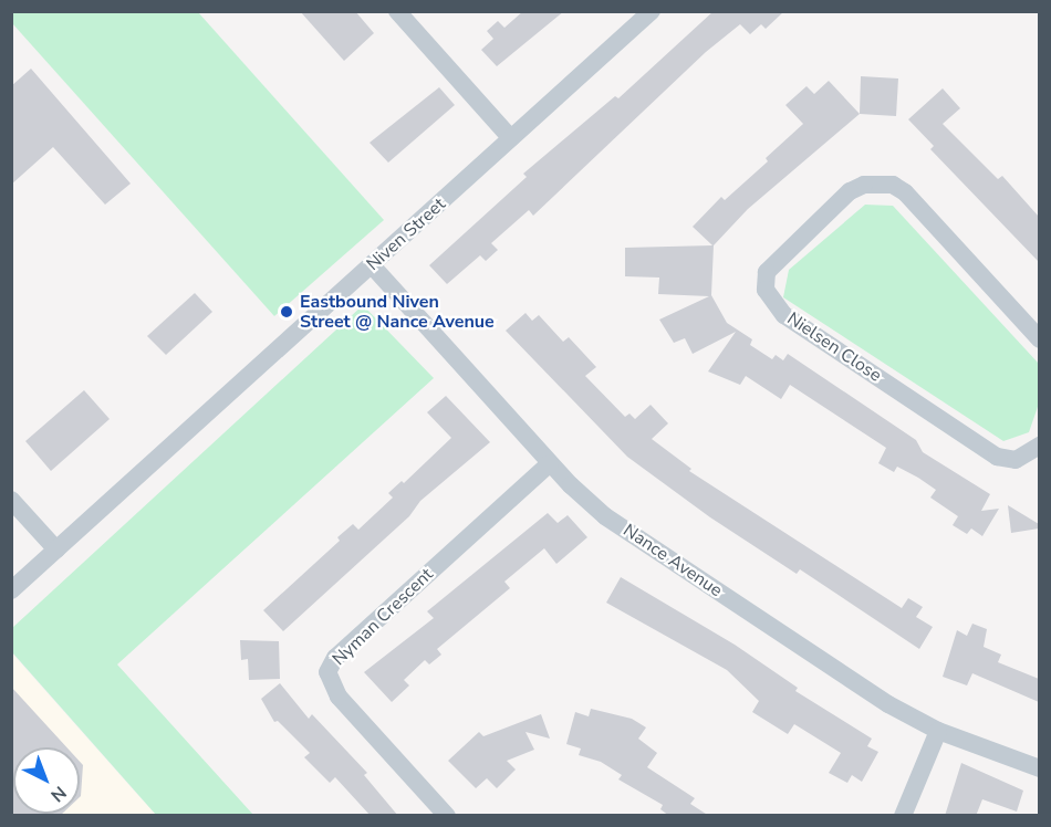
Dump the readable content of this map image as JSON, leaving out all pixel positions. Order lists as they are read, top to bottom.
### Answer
{
  "streets": {
    "street": [
      "Niven Street",
      "Nielsen Close",
      "Nance Avenue",
      "Nyman Crescent"
    ]
  },
  "crossings": [
    ["Niven Street", "Nance Avenue"],
    ["Nance Avenue", "Nyman Crescent"]
  ],
  "places": ["Eastbound Niven Street @ Nance Avenue"],
  "north": "bottom right"
}
